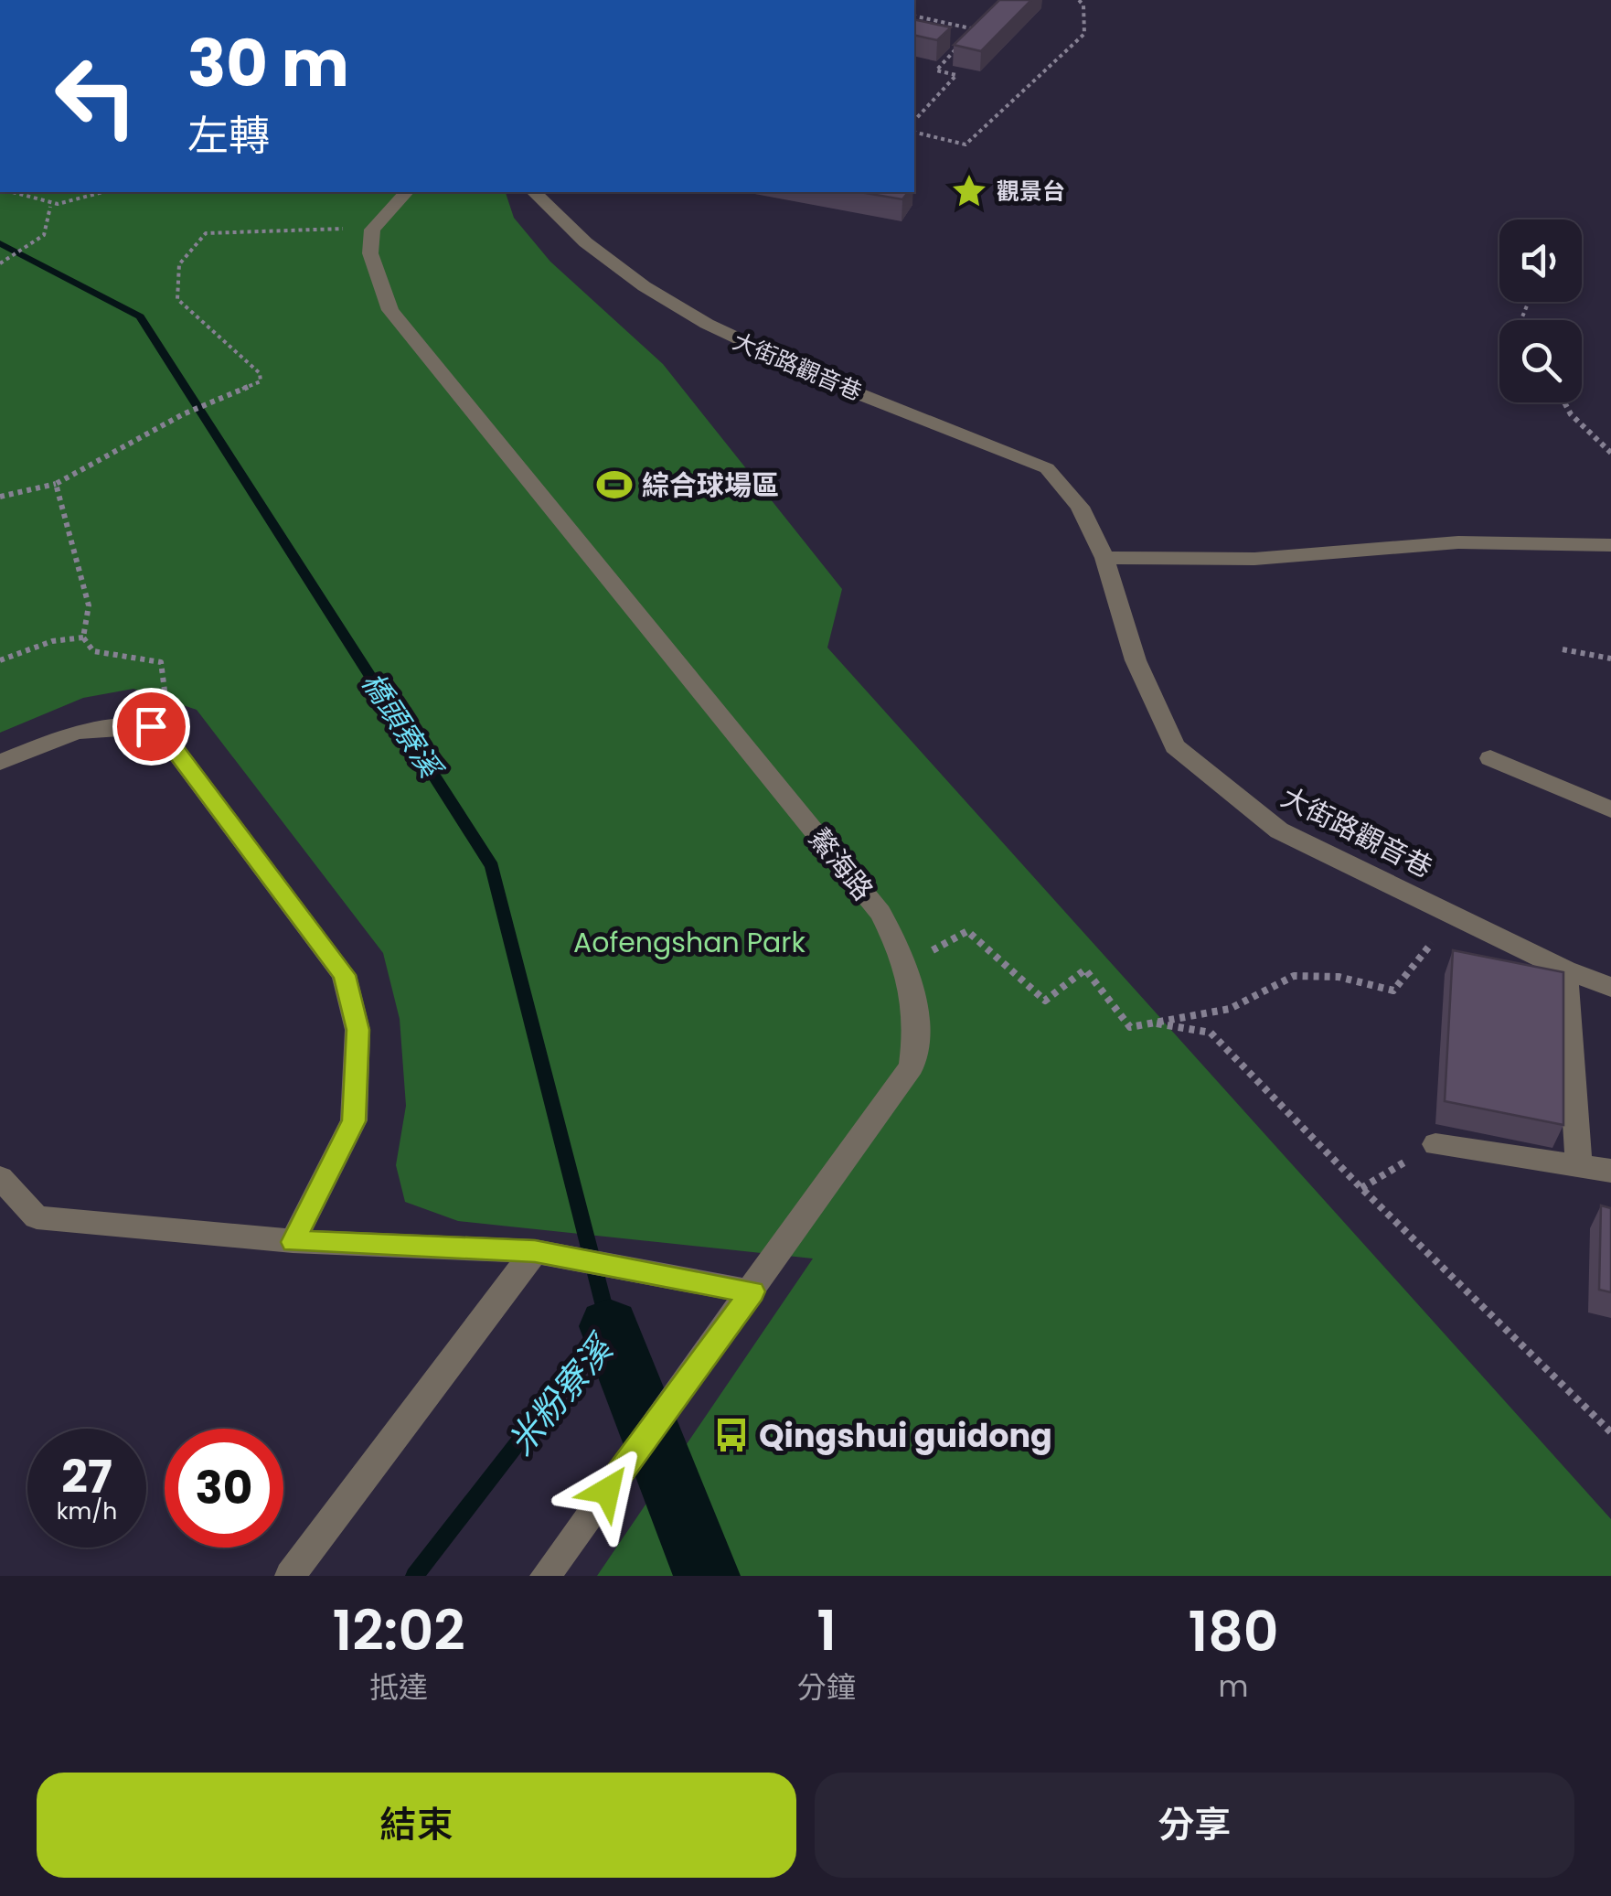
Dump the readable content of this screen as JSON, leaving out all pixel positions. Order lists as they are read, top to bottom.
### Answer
{
  "streets": {
    "street": ["大街路觀音巷", "鰲海路"]
  },
  "water": ["橋頭寮溪", "米粉寮溪"],
  "parks": ["Aofengshan Park"],
  "places": {
    "place": ["觀景台"],
    "sports": ["綜合球場區"],
    "bus stop": ["Qingshui guidong"]
  },
  "page": {
    "turn": ["30 m", "左轉"],
    "speed": "27 km/h",
    "limit": "30",
    "eta": [
      "12:02",
      "抵達",
      "1",
      "分鐘",
      "180",
      "m"
    ],
    "buttons": ["結束", "分享"]
  }
}
